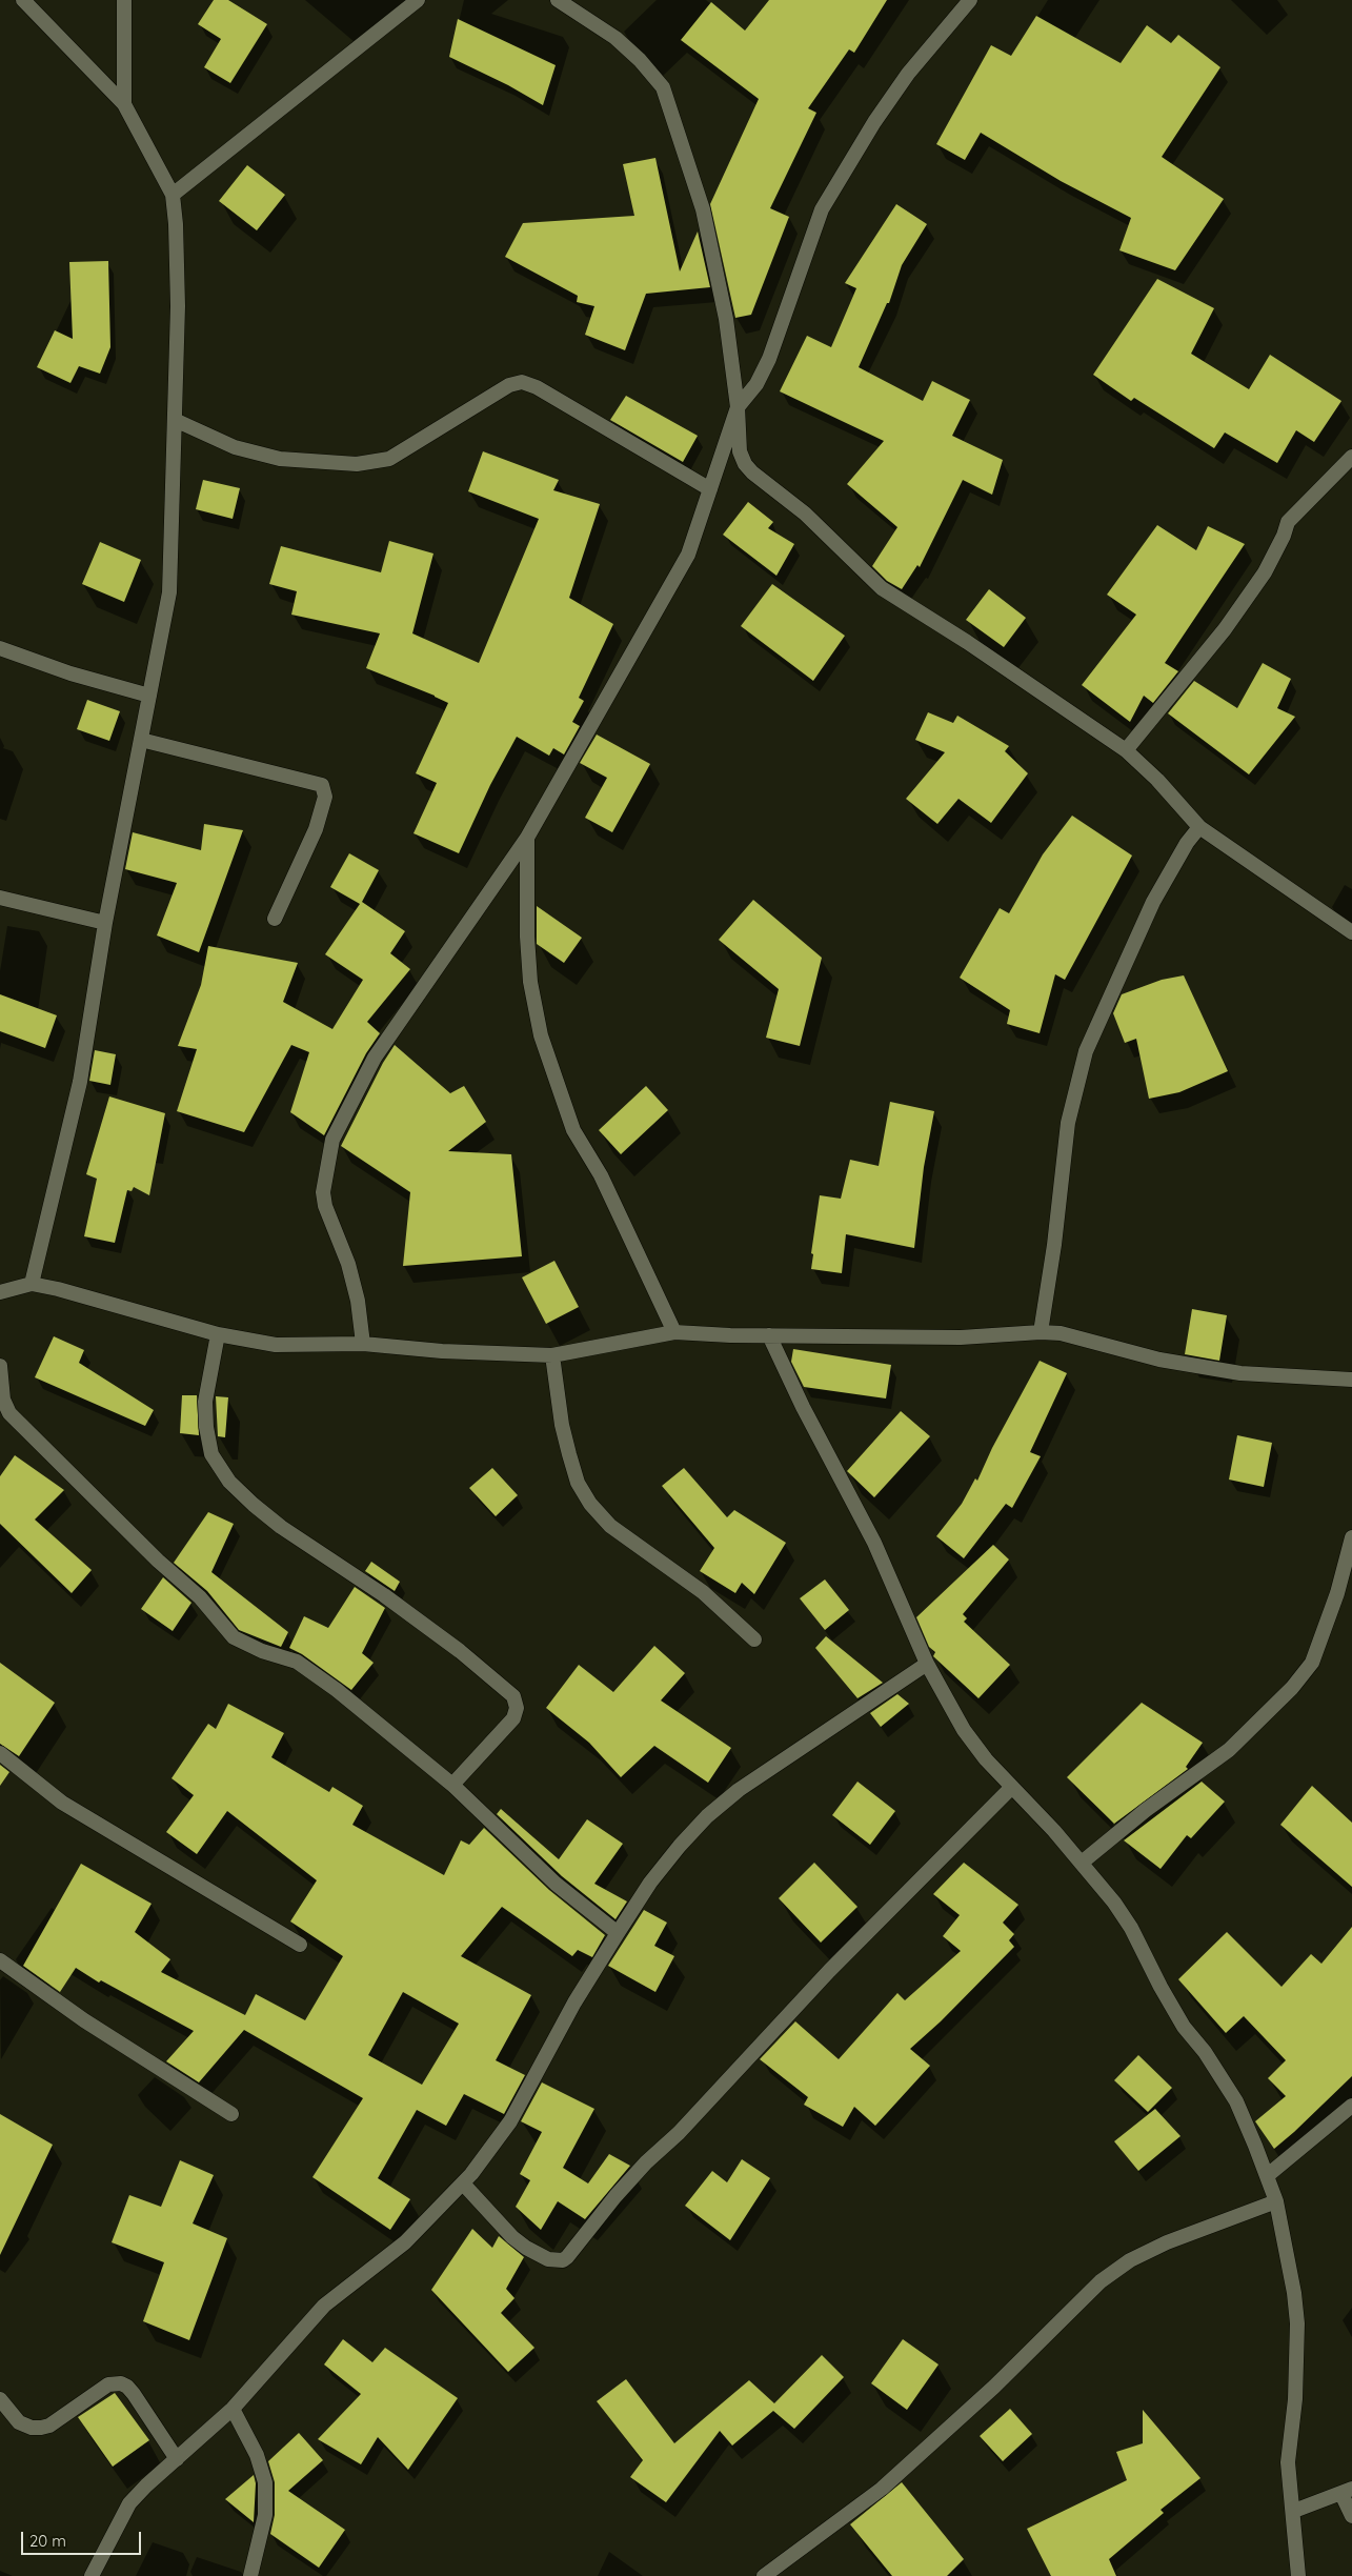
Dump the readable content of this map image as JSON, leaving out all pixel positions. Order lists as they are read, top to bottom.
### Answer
{
  "scale_bar": "20 m"
}
